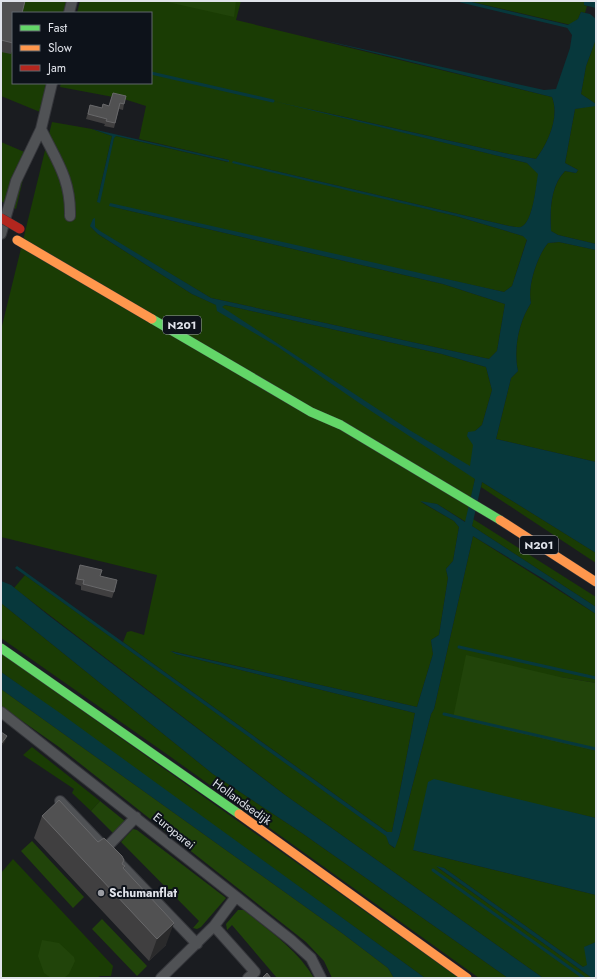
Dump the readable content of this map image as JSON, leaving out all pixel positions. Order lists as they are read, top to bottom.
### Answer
{
  "streets": {
    "main road": ["N201", "Hollandsedijk"],
    "street": ["Europarei"]
  },
  "places": ["Schumanflat"],
  "legend": ["Fast", "Slow", "Jam"]
}
